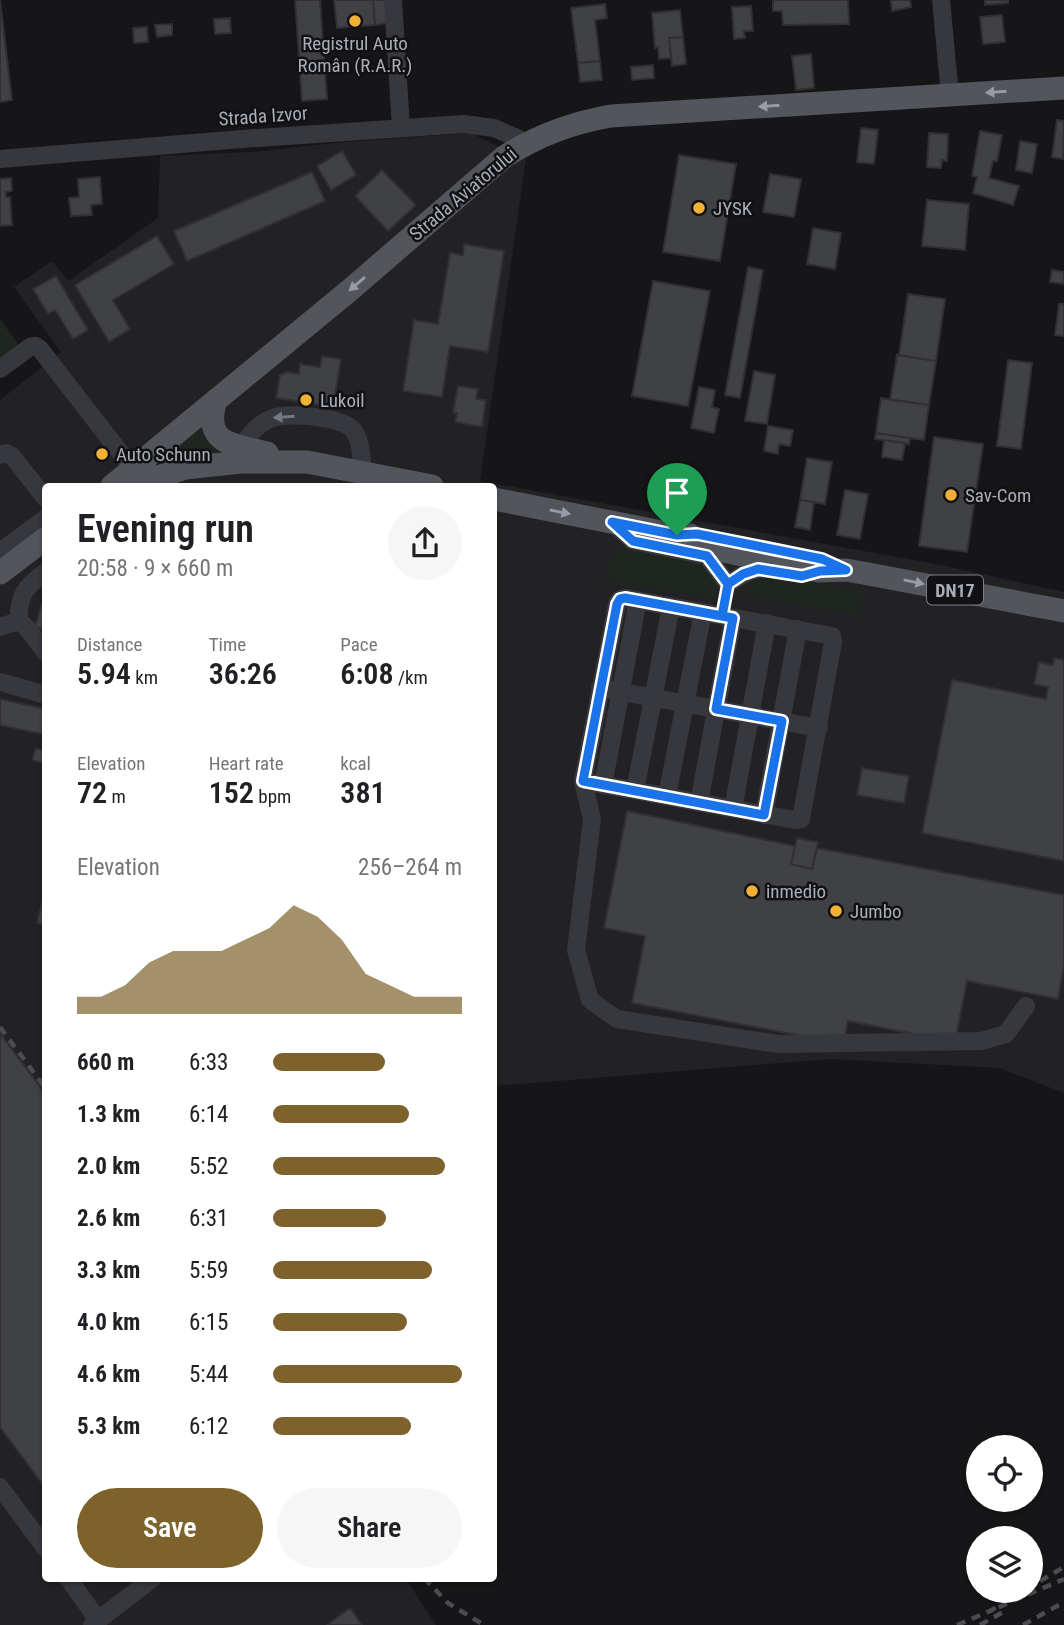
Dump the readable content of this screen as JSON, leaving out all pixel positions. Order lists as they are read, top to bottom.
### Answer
{
  "streets": {
    "main road": ["Strada Aviatorului", "DN17"],
    "street": ["Strada Izvor"]
  },
  "crossings": [
    ["Strada Izvor", "Strada Aviatorului"]
  ],
  "one_way": ["Strada Aviatorului"],
  "places": [
    "Registrul Auto Român (R.A.R.)",
    "JYSK",
    "Lukoil",
    "Auto Schunn",
    "Sav-Com",
    "inmedio",
    "Jumbo"
  ],
  "page": {
    "heading": ["Evening run", "20:58 · 9 × 660 m"],
    "stats": [
      ["Distance", "5.94 km"],
      ["Time", "36:26"],
      ["Pace", "6:08 /km"],
      ["Elevation", "72 m"],
      ["Heart rate", "152 bpm"],
      ["kcal", "381"]
    ],
    "chart": ["Elevation", "256–264 m"],
    "list": [
      {
        "name": "660 m",
        "note": "6:33"
      },
      {
        "name": "1.3 km",
        "note": "6:14"
      },
      {
        "name": "2.0 km",
        "note": "5:52"
      },
      {
        "name": "2.6 km",
        "note": "6:31"
      },
      {
        "name": "3.3 km",
        "note": "5:59"
      },
      {
        "name": "4.0 km",
        "note": "6:15"
      },
      {
        "name": "4.6 km",
        "note": "5:44"
      },
      {
        "name": "5.3 km",
        "note": "6:12"
      }
    ],
    "buttons": ["Save", "Share"]
  }
}
